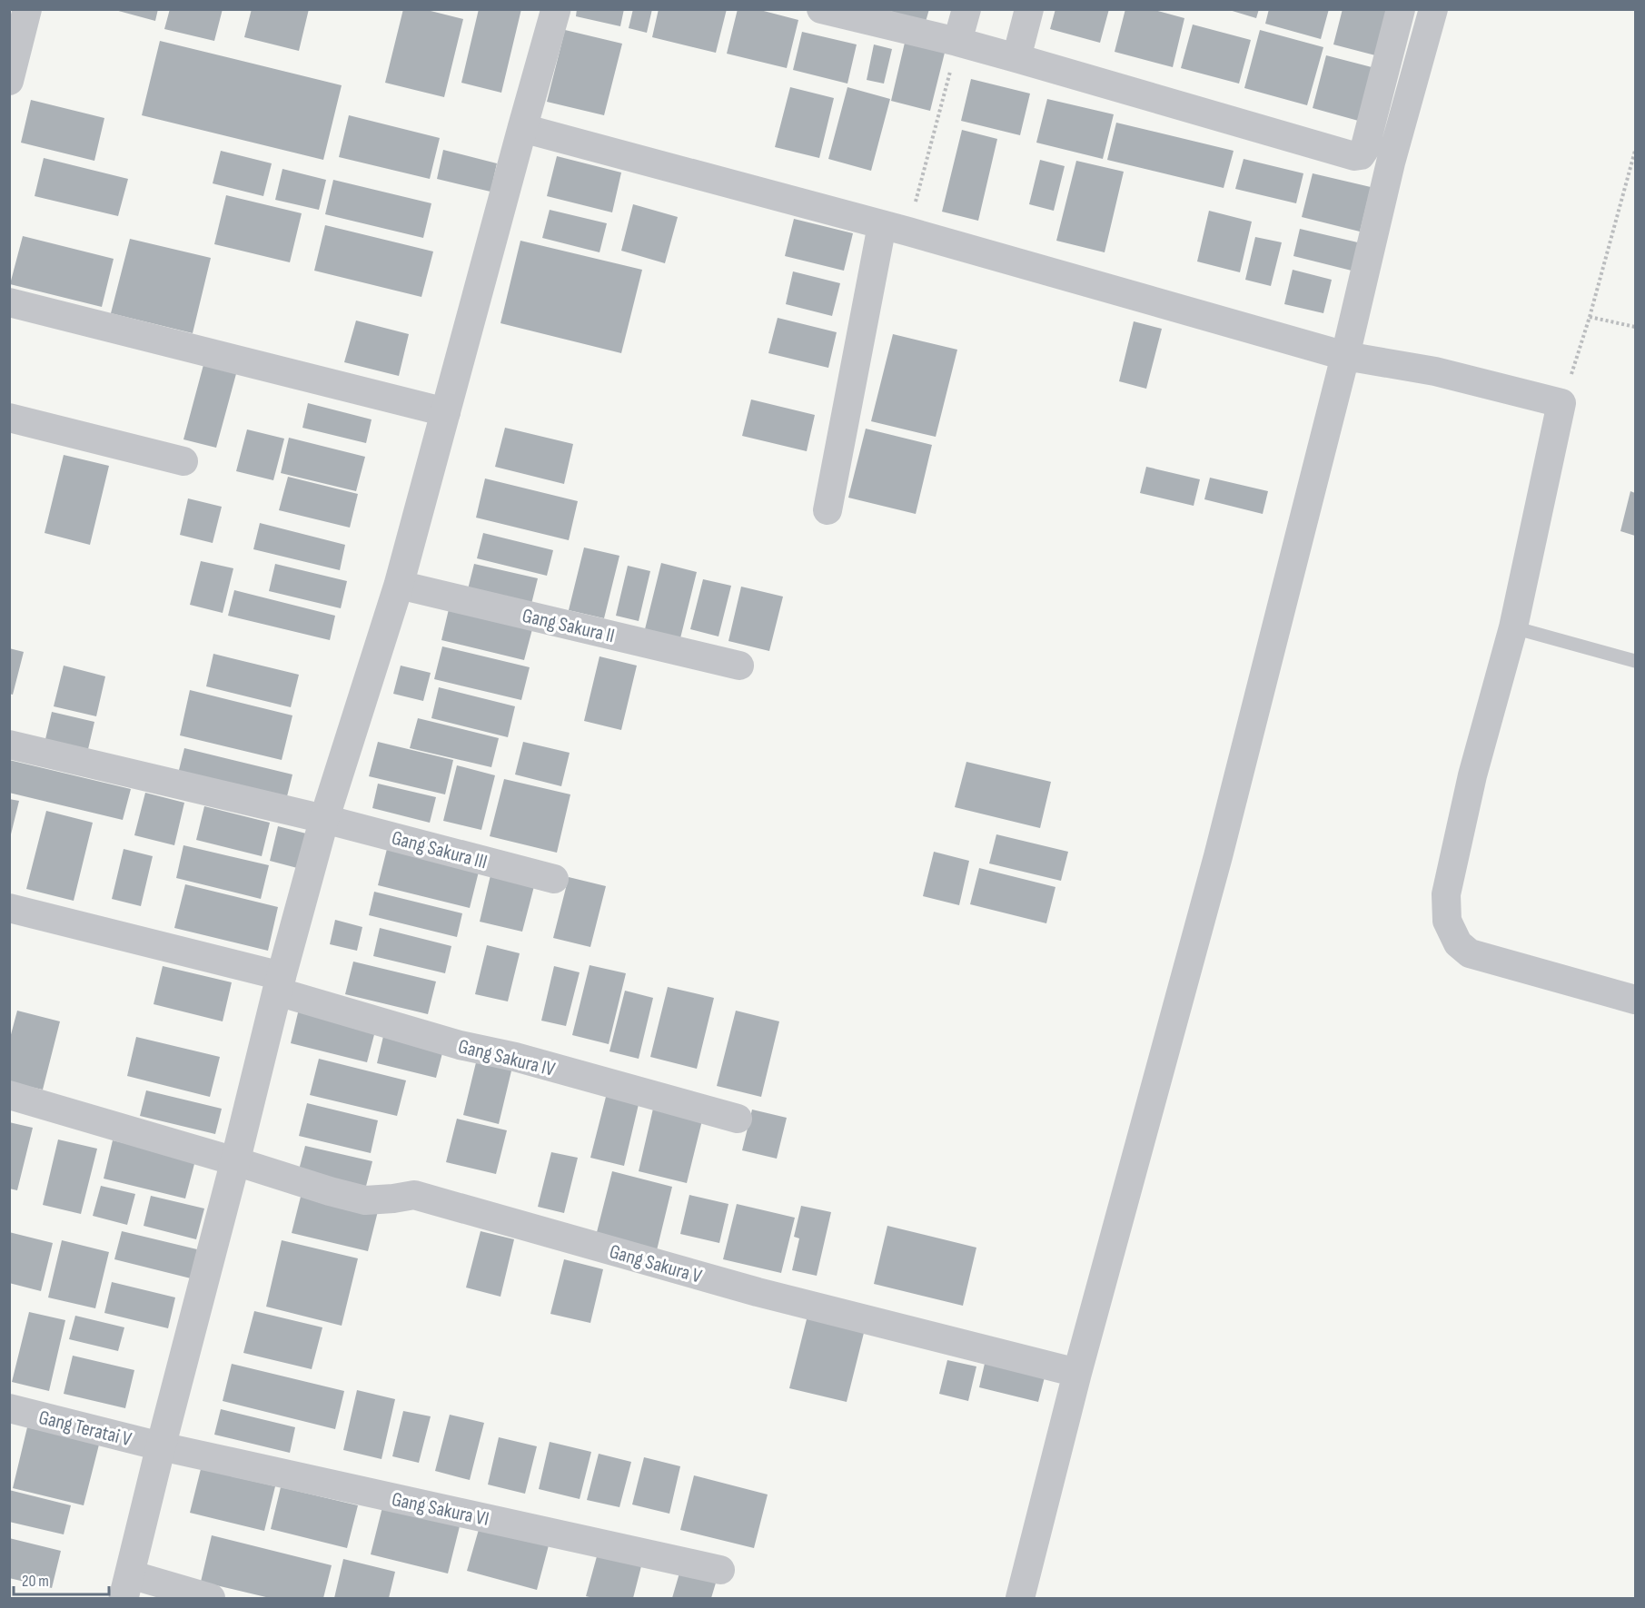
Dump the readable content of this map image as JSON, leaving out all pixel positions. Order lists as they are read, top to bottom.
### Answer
{
  "streets": {
    "street": [
      "Gang Sakura II",
      "Gang Sakura III",
      "Gang Sakura IV",
      "Gang Sakura V",
      "Gang Teratai V",
      "Gang Sakura VI"
    ]
  },
  "crossings": [
    ["Gang Teratai V", "Gang Sakura VI"]
  ],
  "scale_bar": "20 m"
}
